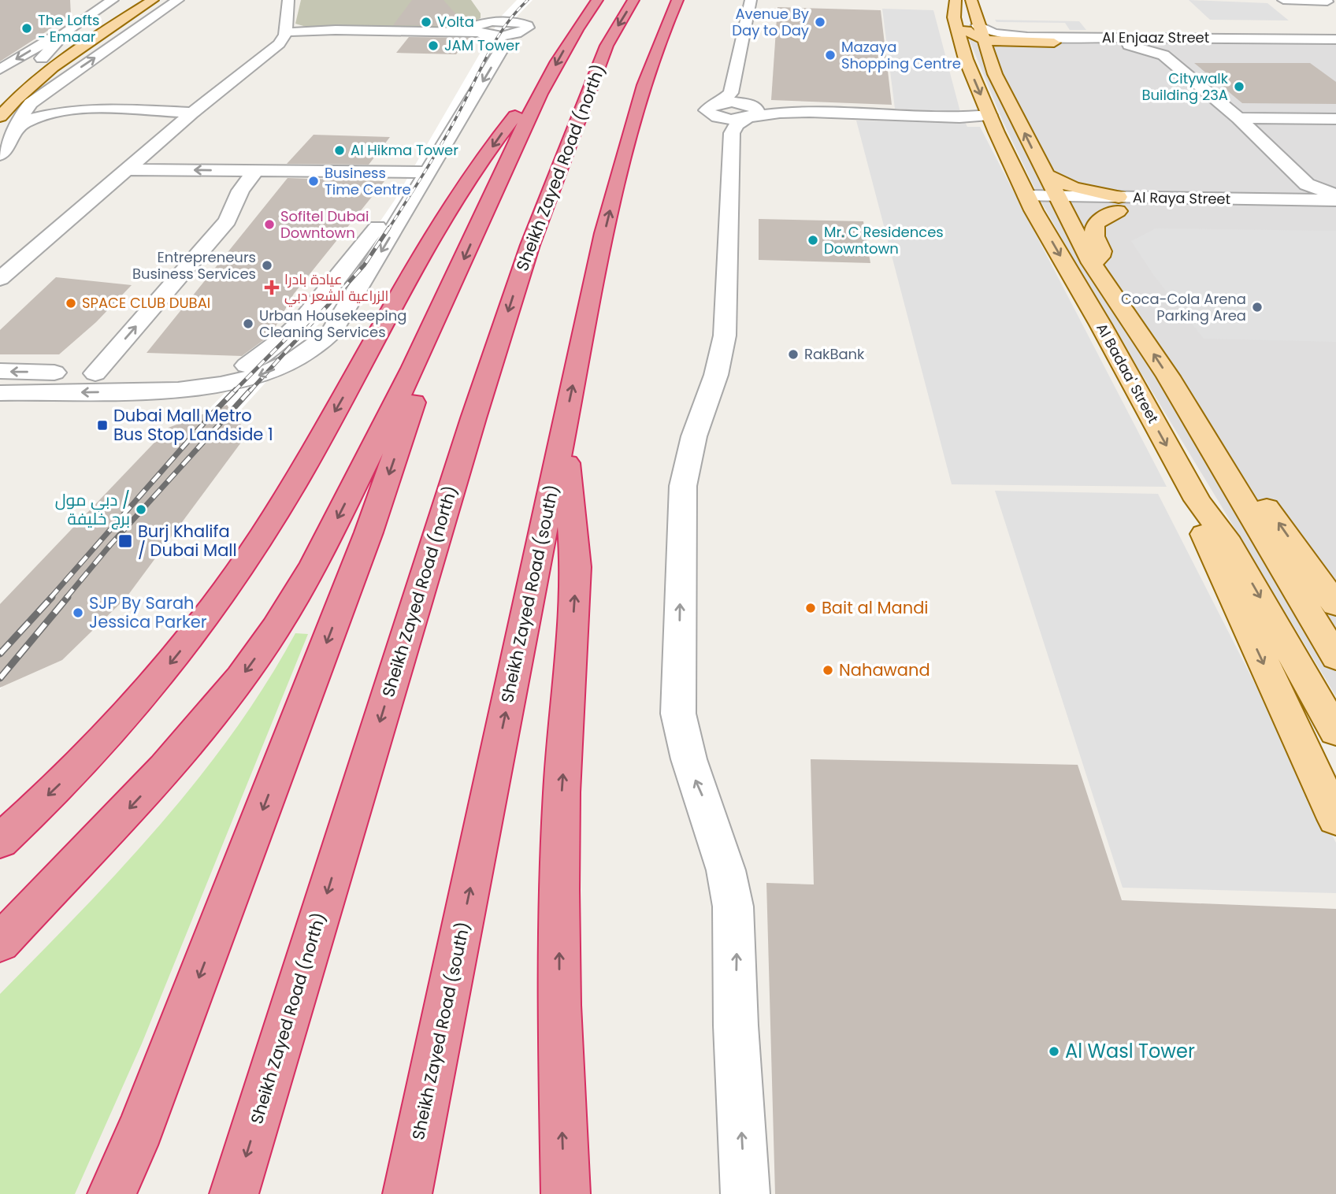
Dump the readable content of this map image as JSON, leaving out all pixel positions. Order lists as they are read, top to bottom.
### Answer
{
  "streets": {
    "highway": ["Sheikh Zayed Road (north)", "Sheikh Zayed Road (south)"],
    "main road": ["Al Badaa' Street"],
    "street": ["Al Enjaaz Street", "Al Raya Street"]
  },
  "crossings": [
    ["Al Enjaaz Street", "Al Badaa' Street"],
    ["Al Raya Street", "Al Badaa' Street"]
  ],
  "places": {
    "other": [
      "Volta",
      "Avenue By Day to Day",
      "The Lofts - Emaar",
      "JAM Tower",
      "Mazaya Shopping Centre",
      "Citywalk Building 23A",
      "Al Hikma Tower",
      "Business Time Centre",
      "Sofitel Dubai Downtown",
      "Mr. C Residences Downtown",
      "Entrepreneurs Business Services",
      "SPACE CLUB DUBAI",
      "Coca-Cola Arena Parking Area",
      "Urban Housekeeping Cleaning Services",
      "RakBank",
      "دبي مول / برج خليفة",
      "Bait al Mandi",
      "SJP By Sarah Jessica Parker",
      "Nahawand",
      "Al Wasl Tower"
    ],
    "health": ["عيادة بادرا الزراعية الشعر دبي"],
    "transit": ["Dubai Mall Metro Bus Stop Landside 1", "Burj Khalifa / Dubai Mall"]
  }
}
